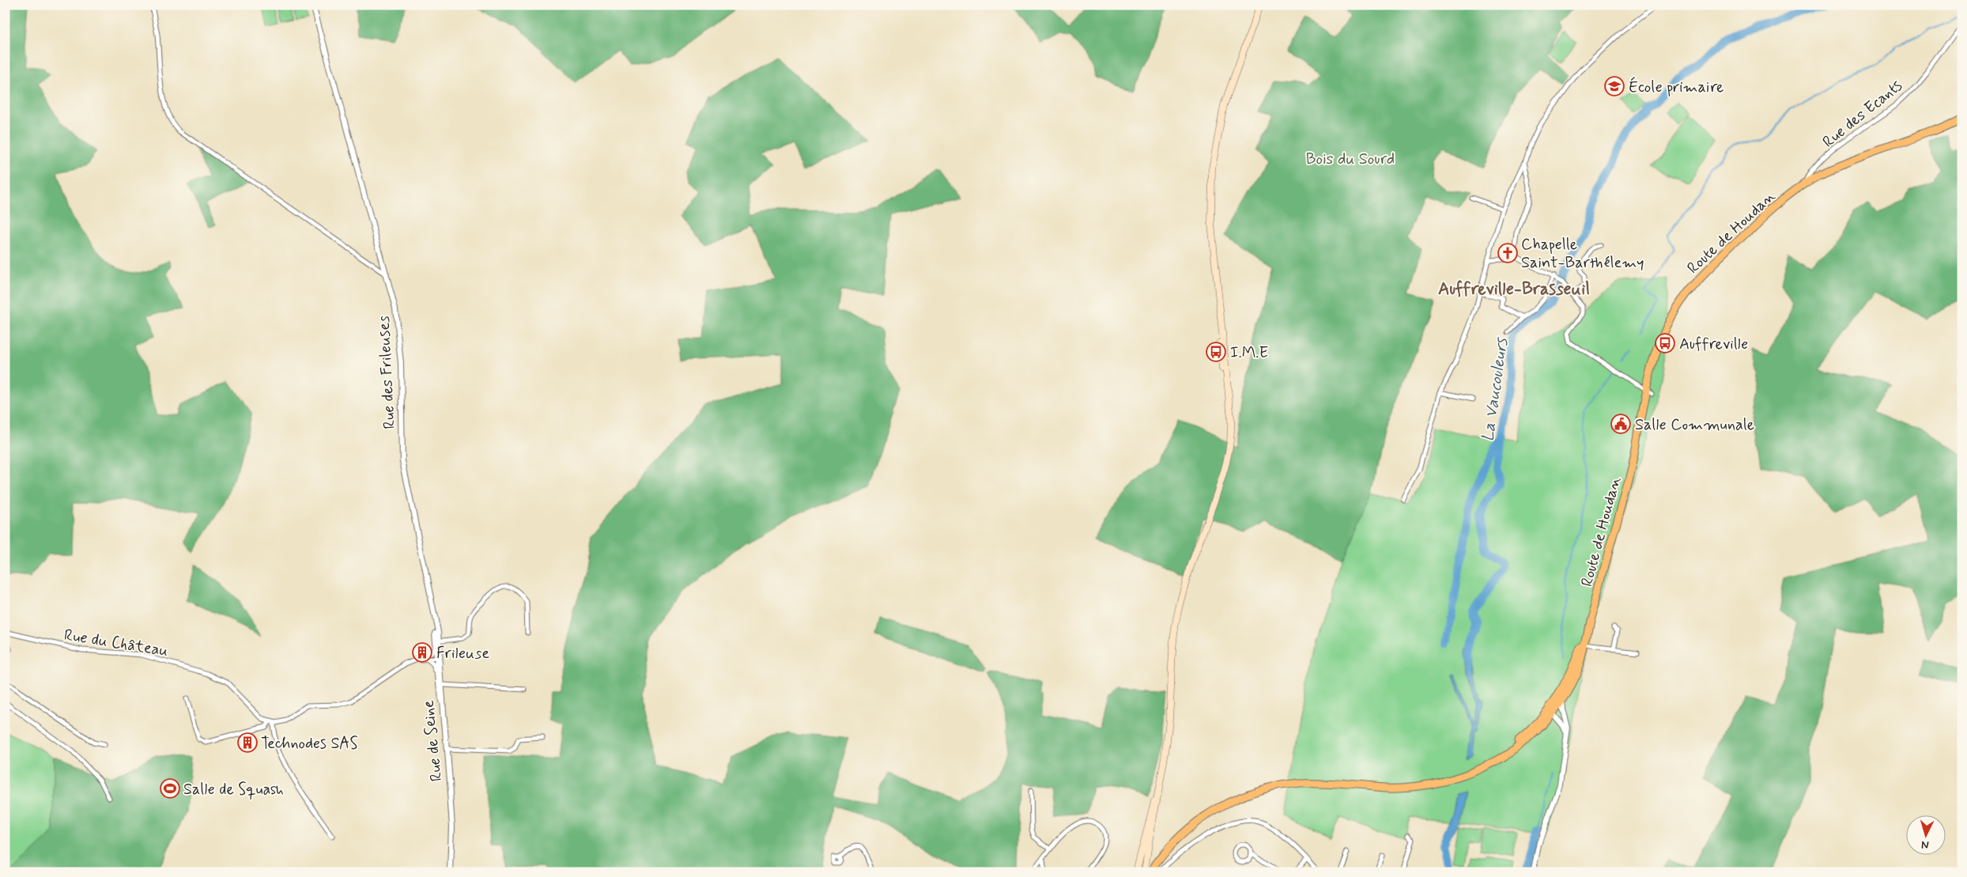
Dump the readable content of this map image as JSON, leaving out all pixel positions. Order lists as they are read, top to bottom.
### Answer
{
  "streets": {
    "main road": ["Route de Houdan"],
    "street": [
      "Rue des Ecants",
      "Rue des Frileuses",
      "Rue du Château",
      "Rue de Seine"
    ]
  },
  "crossings": [
    ["Rue des Ecants", "Route de Houdan"],
    ["Rue des Frileuses", "Rue de Seine"]
  ],
  "districts": ["Auffreville-Brasseuil"],
  "water": ["La Vaucouleurs"],
  "parks": ["Bois du Sourd"],
  "places": {
    "school or university": ["École primaire"],
    "church": ["Chapelle Saint-Barthélemy"],
    "bus stop": ["Auffreville", "I.M.E"],
    "public building": ["Salle Communale"],
    "building": ["Frileuse", "Technodes SAS"],
    "sports": ["Salle de Squash"]
  },
  "north": "bottom"
}
